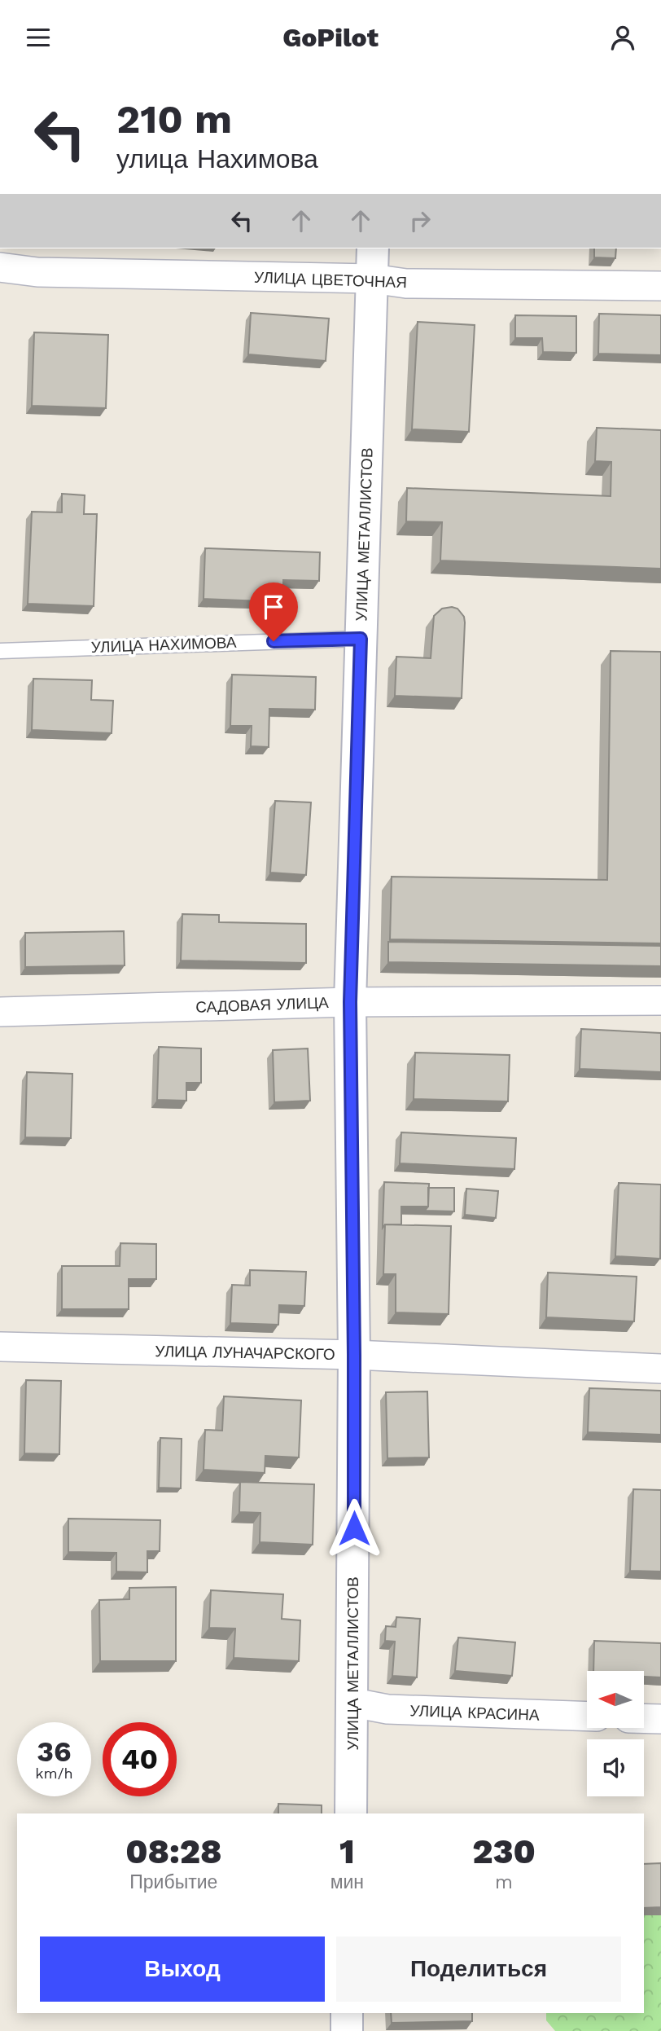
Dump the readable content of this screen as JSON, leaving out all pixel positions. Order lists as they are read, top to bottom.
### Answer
{
  "streets": {
    "street": [
      "УЛИЦА ЦВЕТОЧНАЯ",
      "УЛИЦА МЕТАЛЛИСТОВ",
      "САДОВАЯ УЛИЦА",
      "УЛИЦА ЛУНАЧАРСКОГО",
      "УЛИЦА КРАСИНА"
    ],
    "lane": ["УЛИЦА НАХИМОВА"]
  },
  "crossings": [
    ["УЛИЦА ЦВЕТОЧНАЯ", "УЛИЦА МЕТАЛЛИСТОВ"],
    ["УЛИЦА МЕТАЛЛИСТОВ", "УЛИЦА НАХИМОВА"],
    ["УЛИЦА МЕТАЛЛИСТОВ", "САДОВАЯ УЛИЦА"],
    ["УЛИЦА МЕТАЛЛИСТОВ", "УЛИЦА ЛУНАЧАРСКОГО"],
    ["УЛИЦА МЕТАЛЛИСТОВ", "УЛИЦА КРАСИНА"]
  ],
  "north": "left",
  "page": {
    "header": "GoPilot",
    "turn": ["210 m", "улица Нахимова"],
    "speed": "36 km/h",
    "limit": "40",
    "eta": [
      "08:28",
      "Прибытие",
      "1",
      "мин",
      "230",
      "m"
    ],
    "buttons": ["Выход", "Поделиться"]
  }
}
